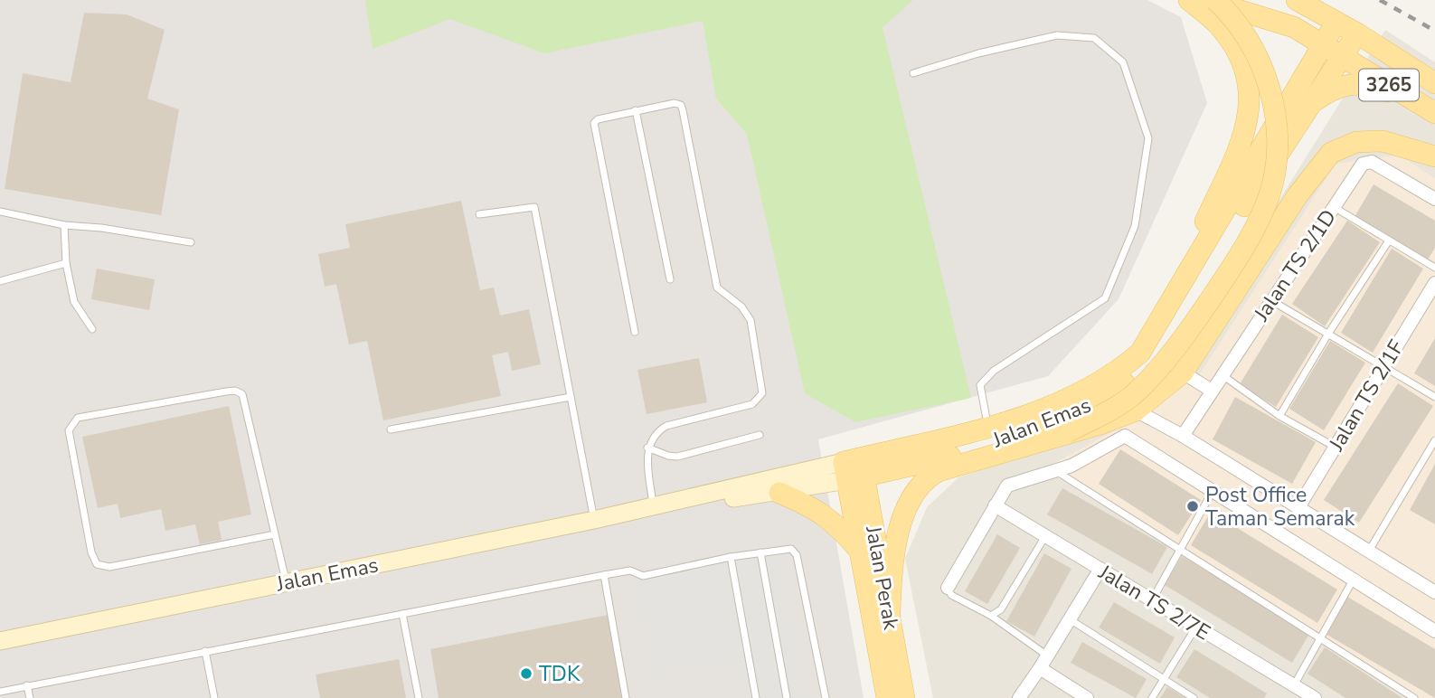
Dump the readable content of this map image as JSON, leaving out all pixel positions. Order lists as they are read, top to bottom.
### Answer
{
  "streets": {
    "main road": ["3265", "Jalan Emas", "Jalan Perak"],
    "street": ["Jalan TS 2/1D", "Jalan TS 2/1F", "Jalan TS 2/7E"]
  },
  "crossings": [
    ["3265", "Jalan Emas"],
    ["Jalan Emas", "Jalan Perak"]
  ],
  "places": ["Post Office Taman Semarak", "TDK"]
}
